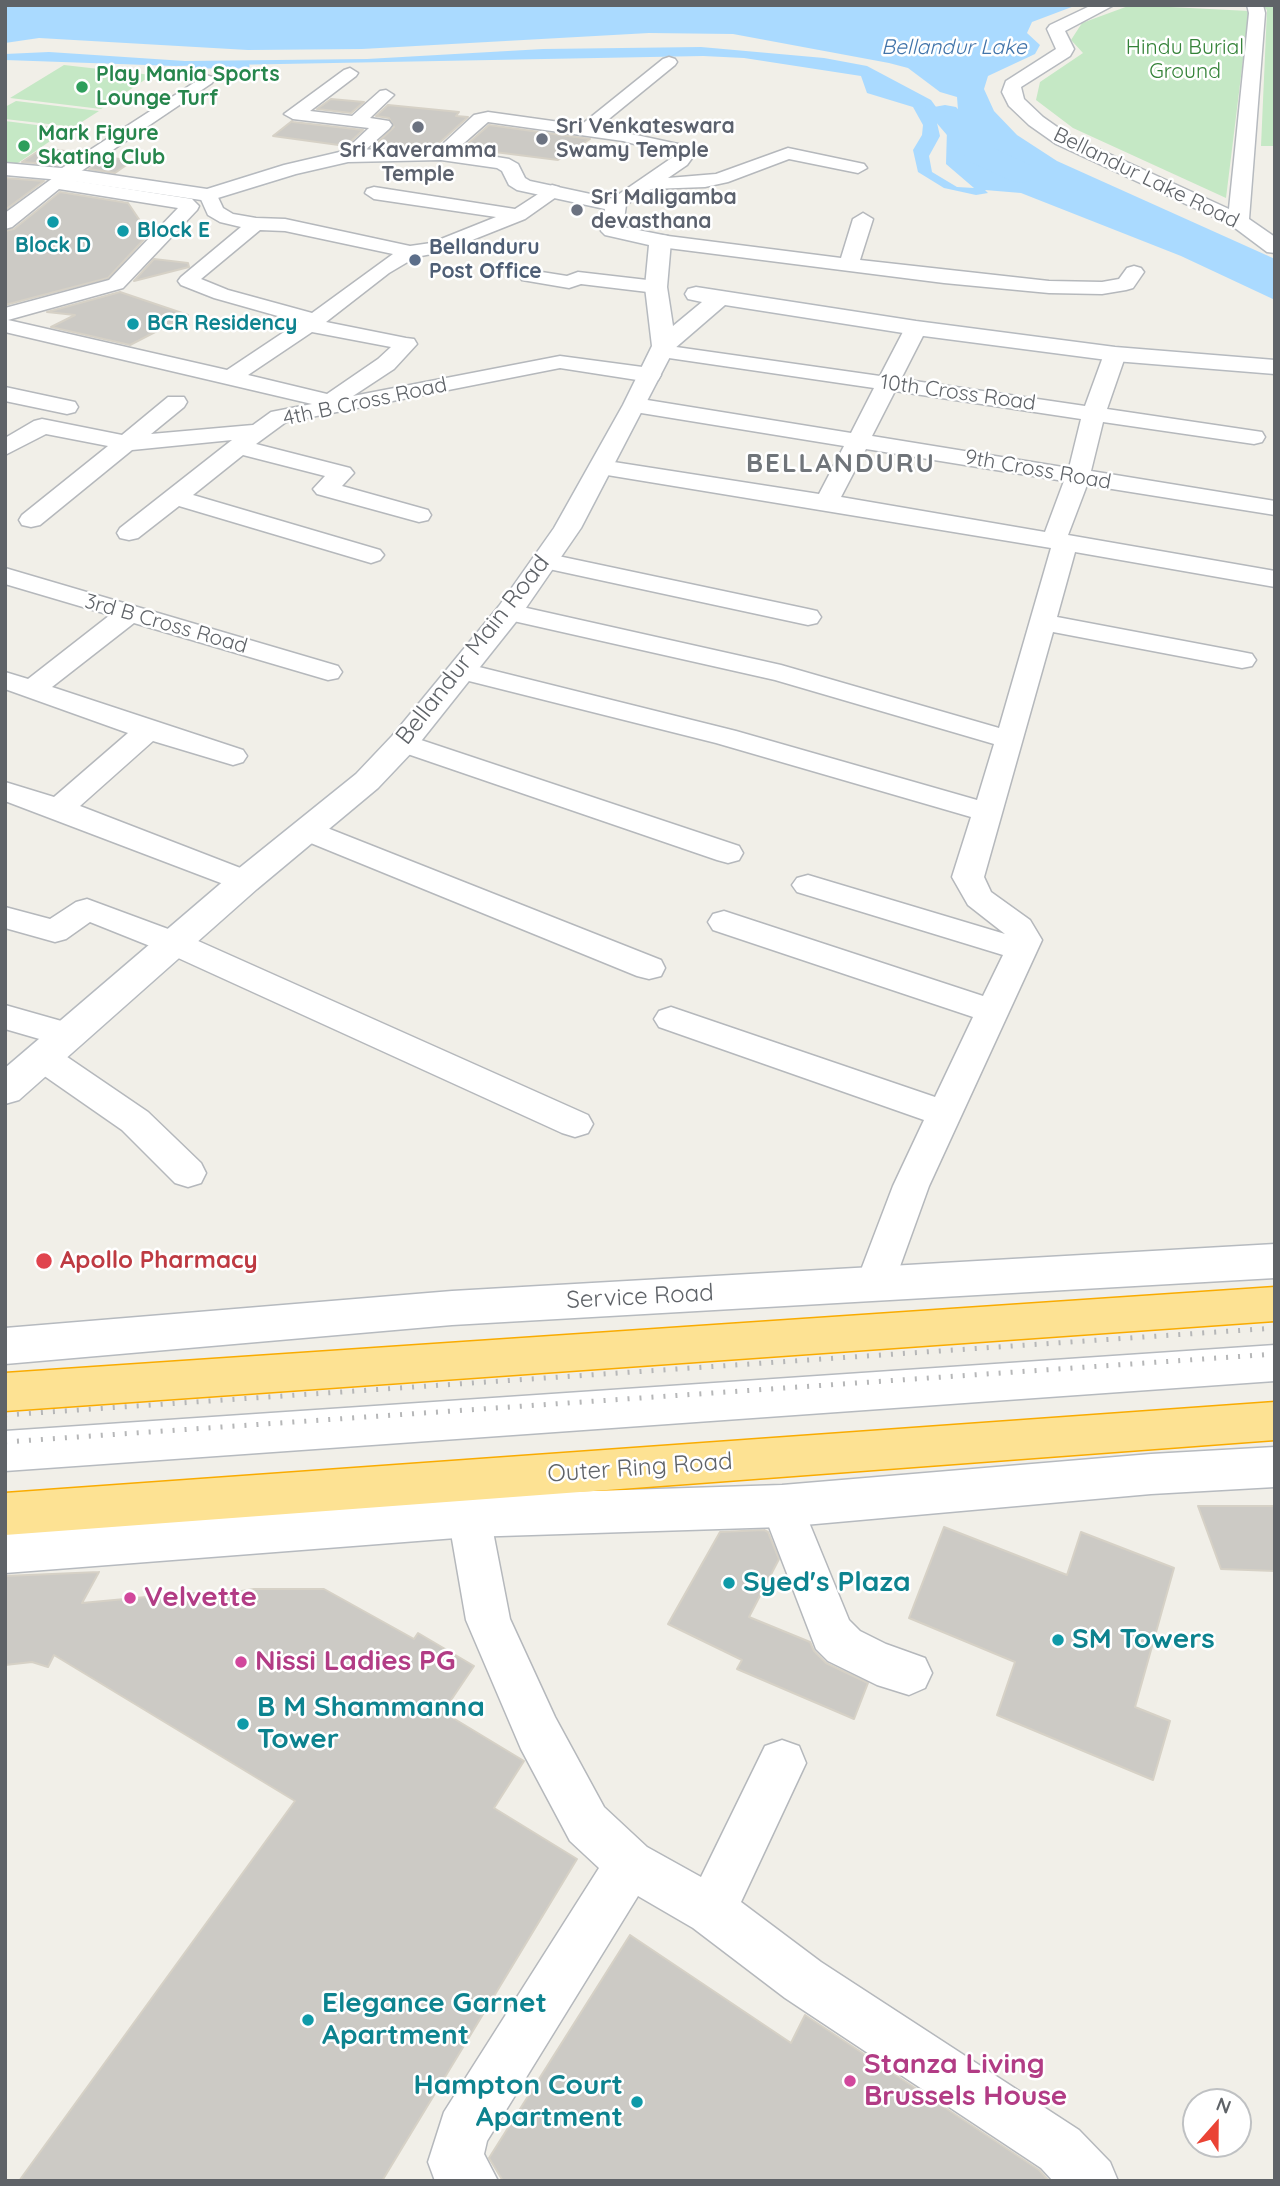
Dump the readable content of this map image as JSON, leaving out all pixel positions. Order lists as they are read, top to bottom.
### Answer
{
  "streets": {
    "highway": ["Outer Ring Road"],
    "street": [
      "Bellandur Lake Road",
      "10th Cross Road",
      "4th B Cross Road",
      "9th Cross Road",
      "3rd B Cross Road",
      "Bellandur Main Road",
      "Service Road"
    ]
  },
  "crossings": [
    ["10th Cross Road", "4th B Cross Road"],
    ["10th Cross Road", "Bellandur Main Road"],
    ["4th B Cross Road", "Bellandur Main Road"],
    ["9th Cross Road", "Bellandur Main Road"]
  ],
  "districts": ["BELLANDURU"],
  "water": ["Bellandur Lake"],
  "parks": ["Hindu Burial Ground"],
  "places": [
    "Play Mania Sports Lounge Turf",
    "Sri Kaveramma Temple",
    "Sri Venkateswara Swamy Temple",
    "Mark Figure Skating Club",
    "Sri Maligamba devasthana",
    "Block D",
    "Block E",
    "Bellanduru Post Office",
    "BCR Residency",
    "Apollo Pharmacy",
    "Syed's Plaza",
    "Velvette",
    "SM Towers",
    "Nissi Ladies PG",
    "B M Shammanna Tower",
    "Elegance Garnet Apartment",
    "Stanza Living Brussels House",
    "Hampton Court Apartment"
  ],
  "north": "top"
}
